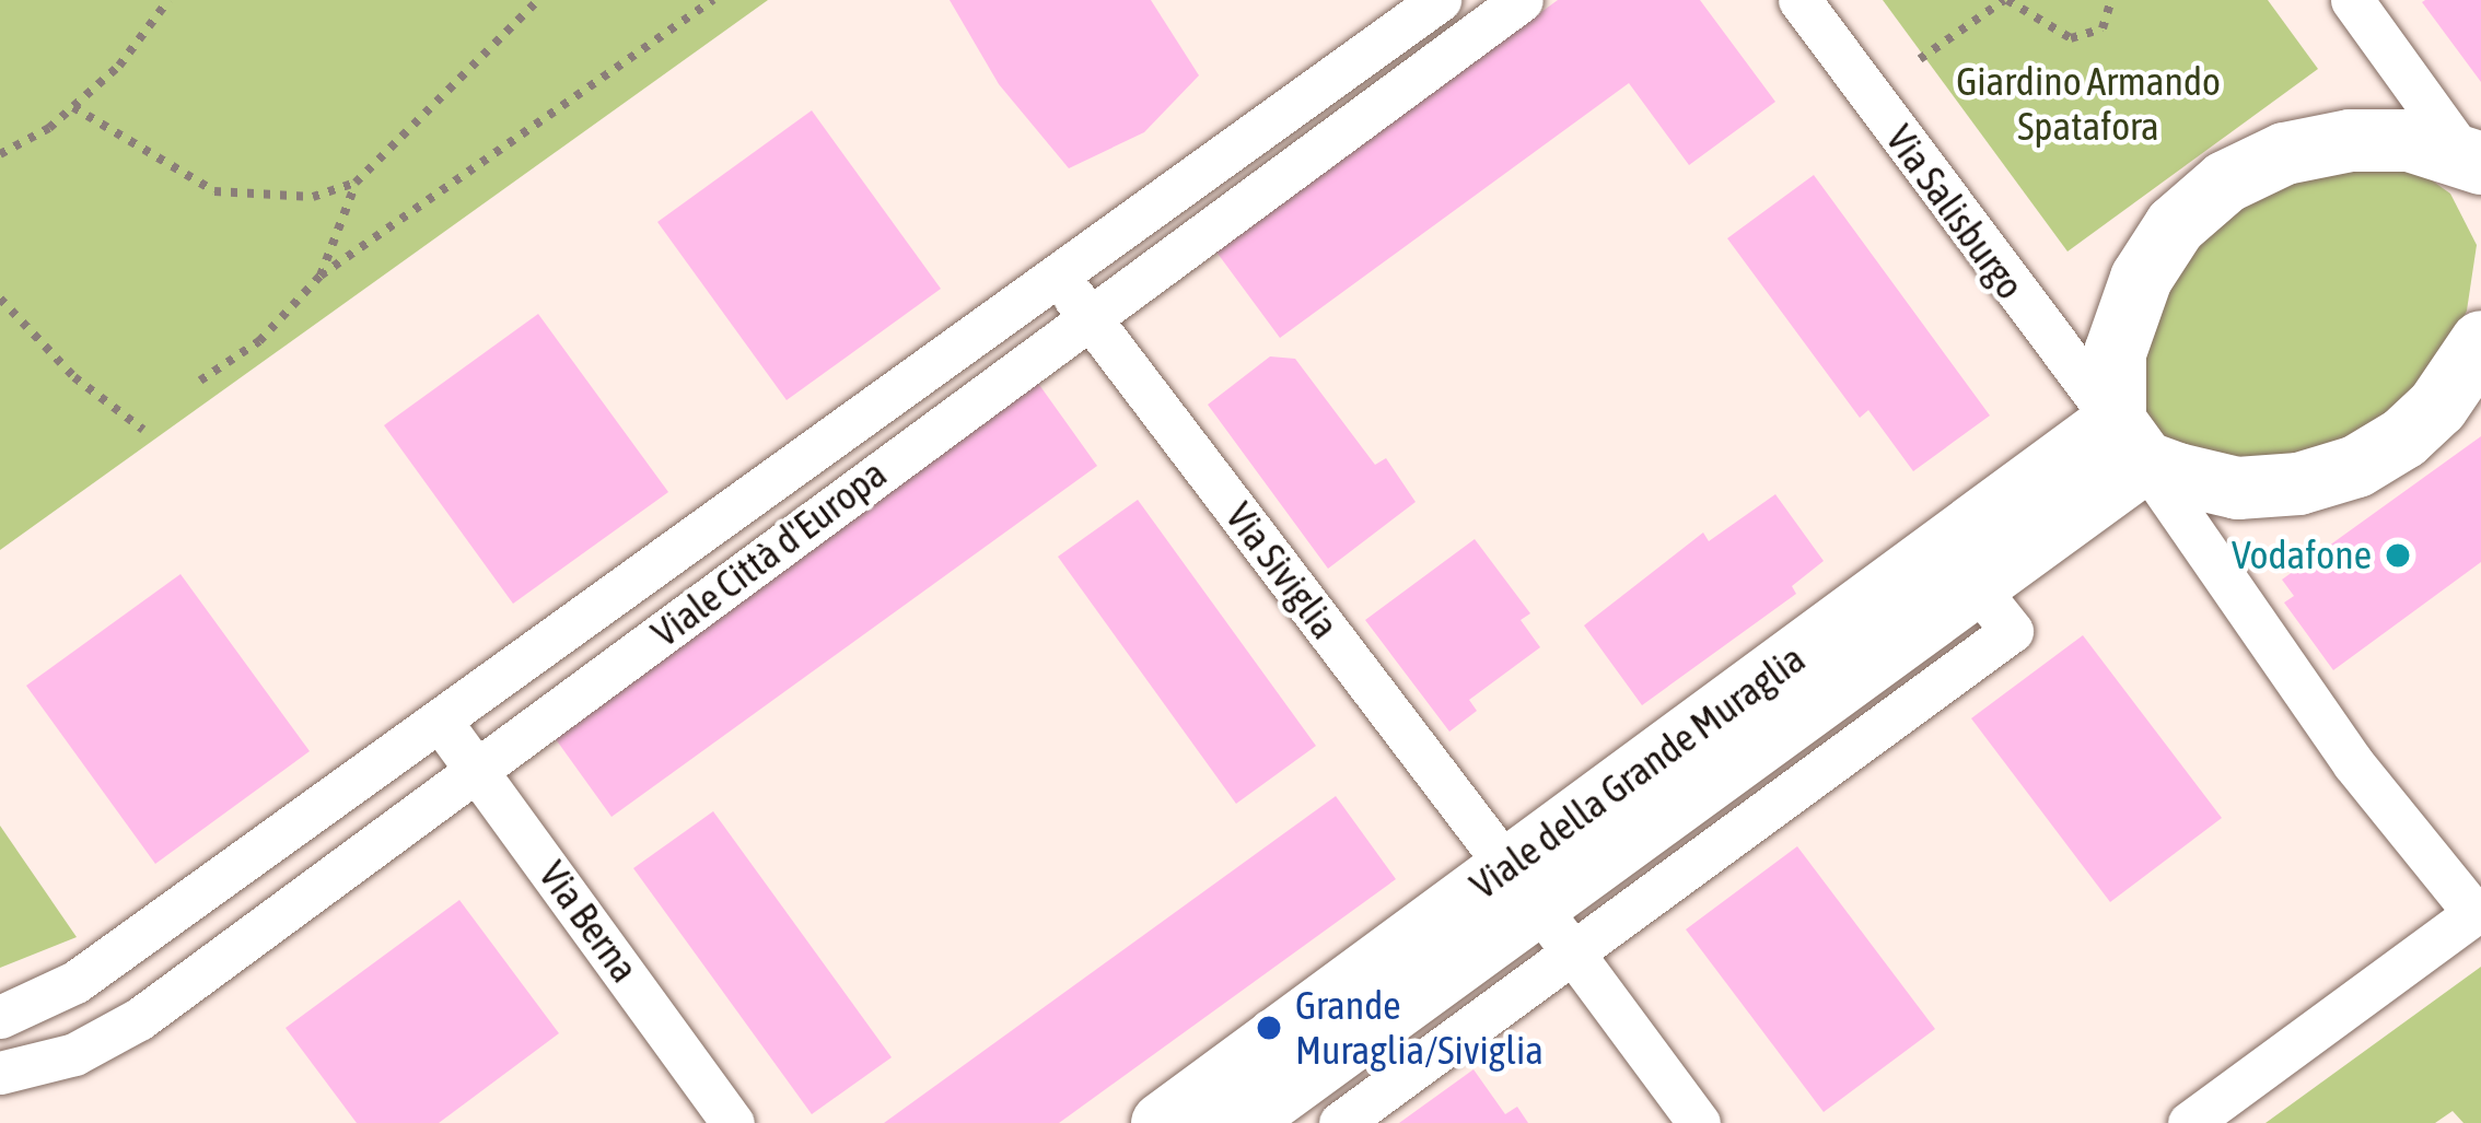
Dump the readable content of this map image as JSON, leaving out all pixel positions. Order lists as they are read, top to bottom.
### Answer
{
  "streets": {
    "street": [
      "Via Salisburgo",
      "Viale Città d'Europa",
      "Via Siviglia",
      "Viale della Grande Muraglia",
      "Via Berna"
    ]
  },
  "crossings": [
    ["Via Salisburgo", "Viale della Grande Muraglia"],
    ["Viale Città d'Europa", "Via Siviglia"],
    ["Viale Città d'Europa", "Via Berna"],
    ["Via Siviglia", "Viale della Grande Muraglia"]
  ],
  "parks": ["Giardino Armando Spatafora"],
  "places": ["Vodafone", "Grande Muraglia/Siviglia"]
}
